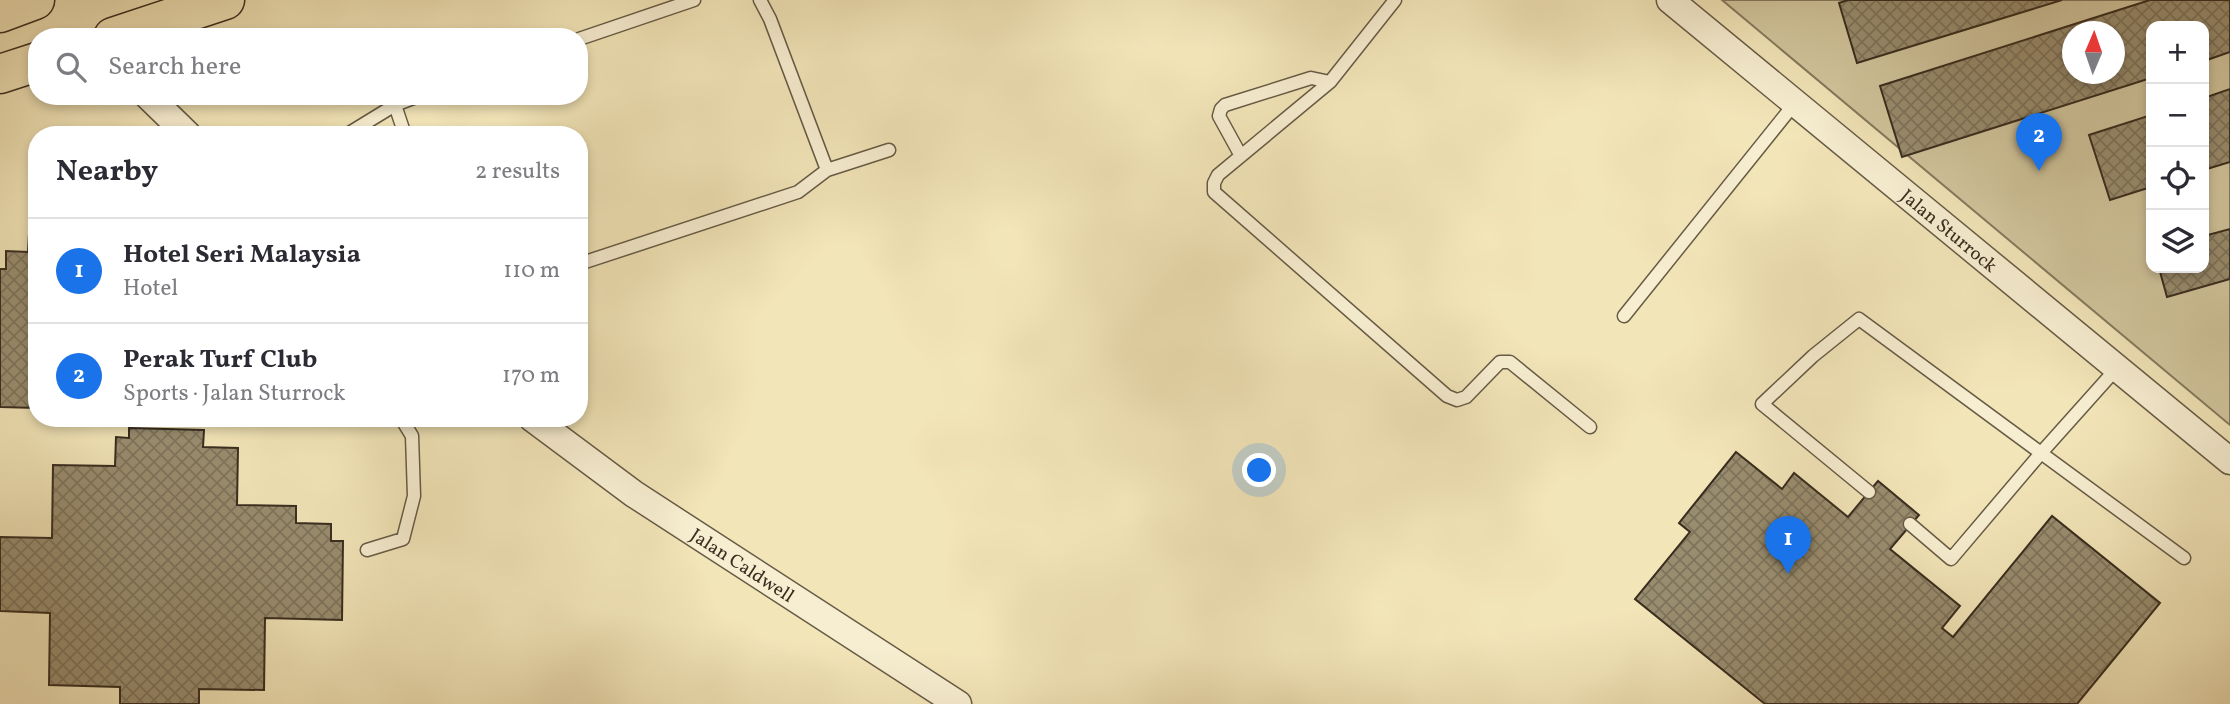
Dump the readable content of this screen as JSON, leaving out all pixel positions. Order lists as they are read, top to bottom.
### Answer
{
  "streets": {
    "street": ["Jalan Sturrock", "Jalan Caldwell"]
  },
  "north": "top",
  "page": {
    "map_buttons": ["+", "−"],
    "search": "Search here",
    "pins": ["2", "1"],
    "heading": ["Nearby", "2 results"],
    "list": [
      {
        "mark": "1",
        "name": "Hotel Seri Malaysia",
        "note": "Hotel",
        "value": "110 m"
      },
      {
        "mark": "2",
        "name": "Perak Turf Club",
        "note": "Sports · Jalan Sturrock",
        "value": "170 m"
      }
    ]
  }
}
